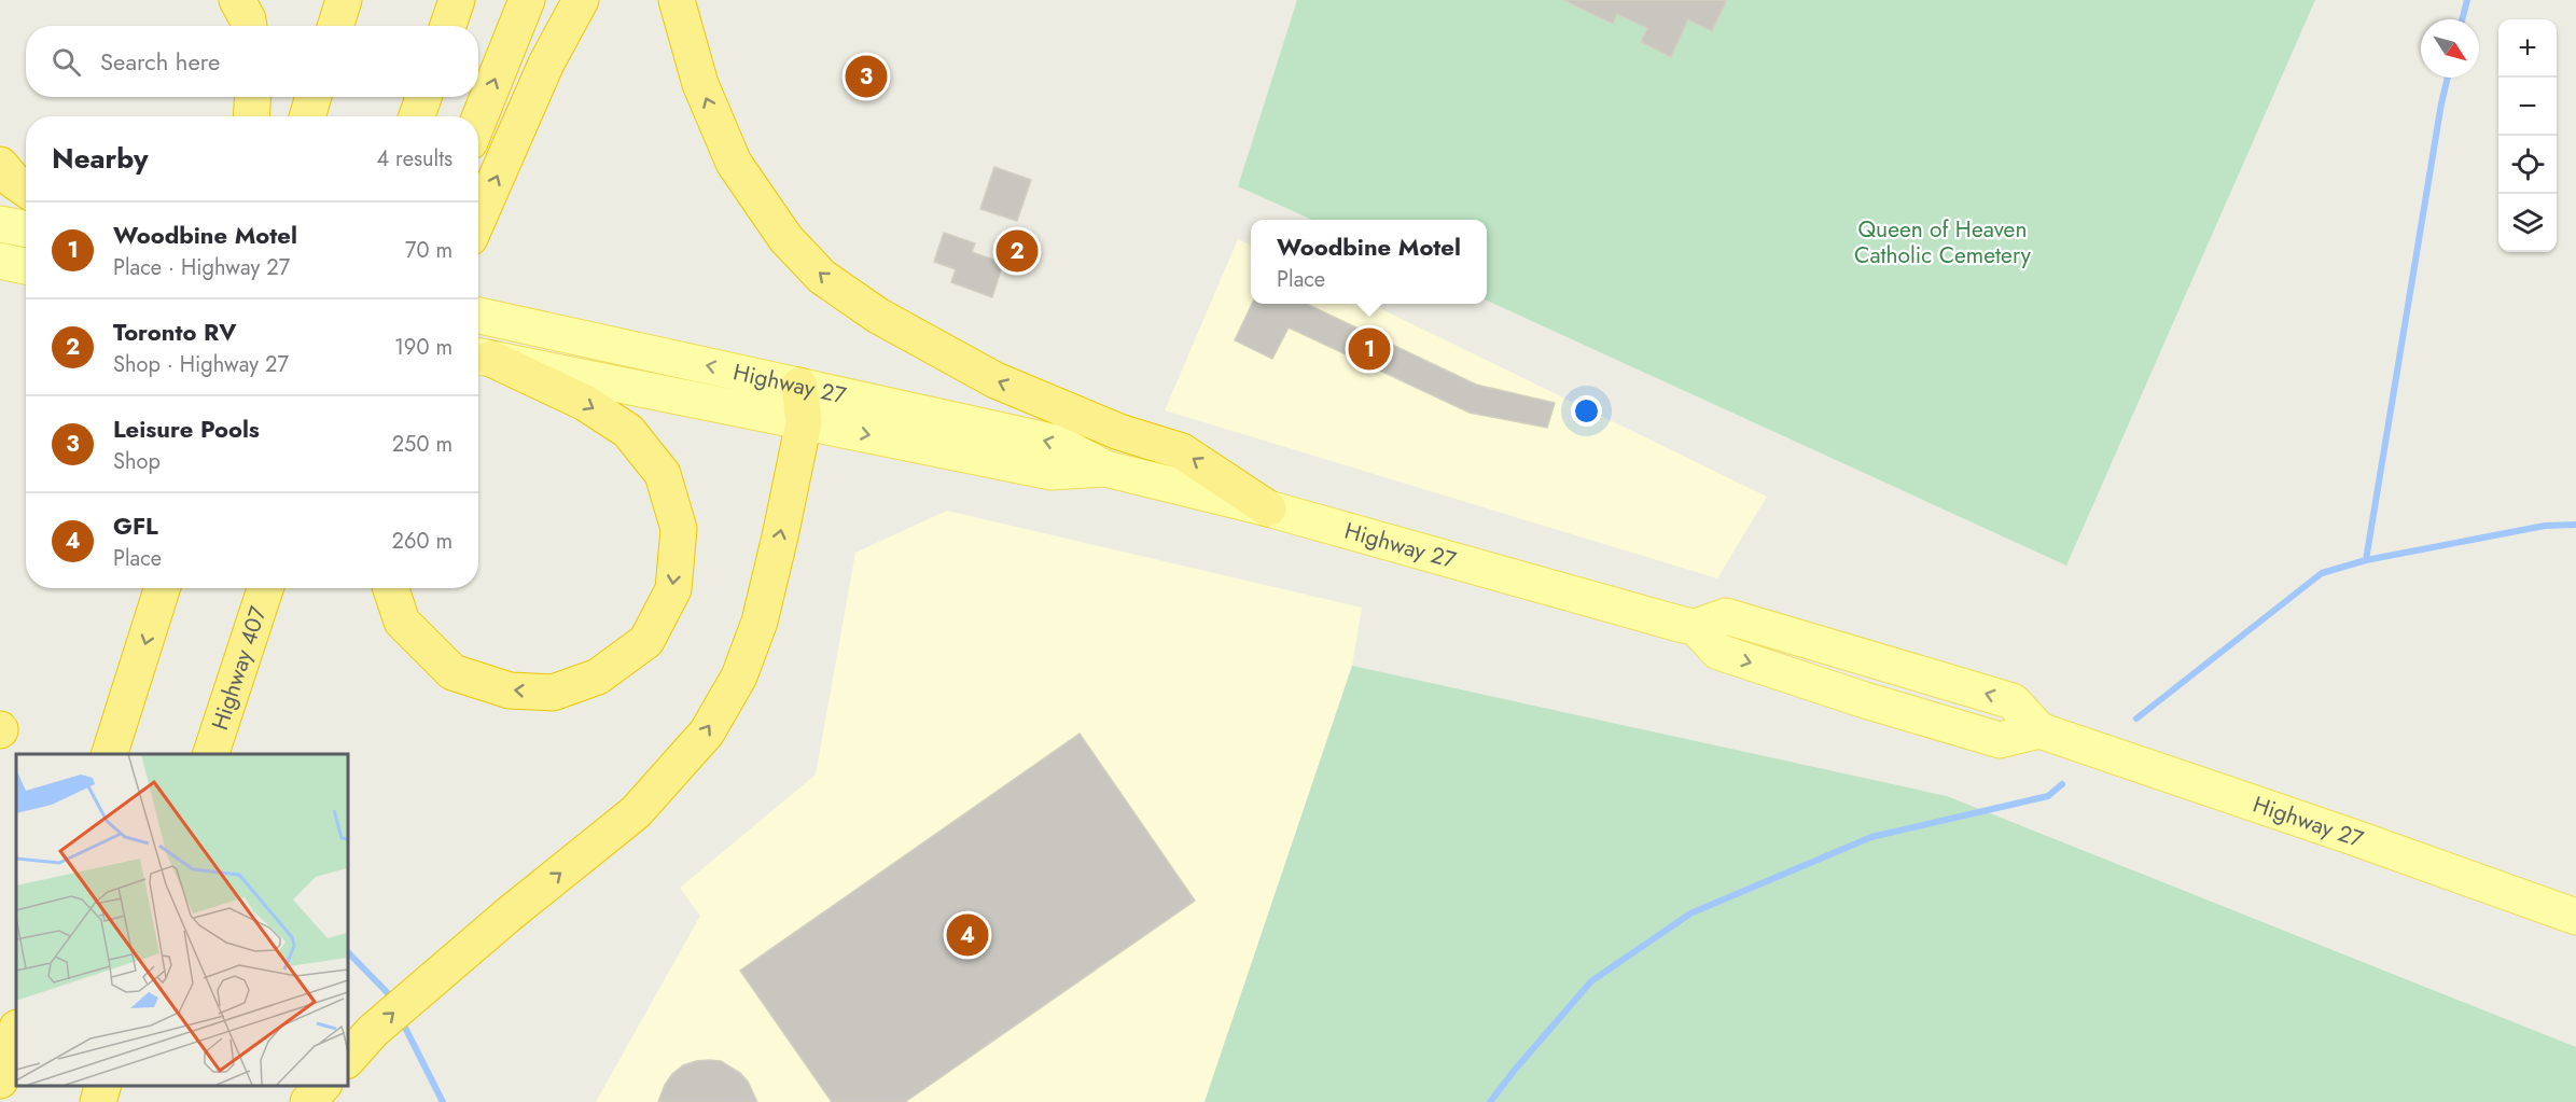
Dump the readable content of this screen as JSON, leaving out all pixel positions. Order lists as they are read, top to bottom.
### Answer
{
  "streets": {
    "highway": ["Highway 407"],
    "main road": ["Highway 27"]
  },
  "parks": ["Queen of Heaven Catholic Cemetery"],
  "north": "bottom right",
  "page": {
    "map_buttons": ["+", "−"],
    "search": "Search here",
    "pins": [
      "3",
      "2",
      "1",
      "4"
    ],
    "heading": ["Nearby", "4 results"],
    "list": [
      {
        "mark": "1",
        "name": "Woodbine Motel",
        "note": "Place · Highway 27",
        "value": "70 m"
      },
      {
        "mark": "2",
        "name": "Toronto RV",
        "note": "Shop · Highway 27",
        "value": "190 m"
      },
      {
        "mark": "3",
        "name": "Leisure Pools",
        "note": "Shop",
        "value": "250 m"
      },
      {
        "mark": "4",
        "name": "GFL",
        "note": "Place",
        "value": "260 m"
      }
    ],
    "popup": ["Woodbine Motel", "Place"]
  }
}
